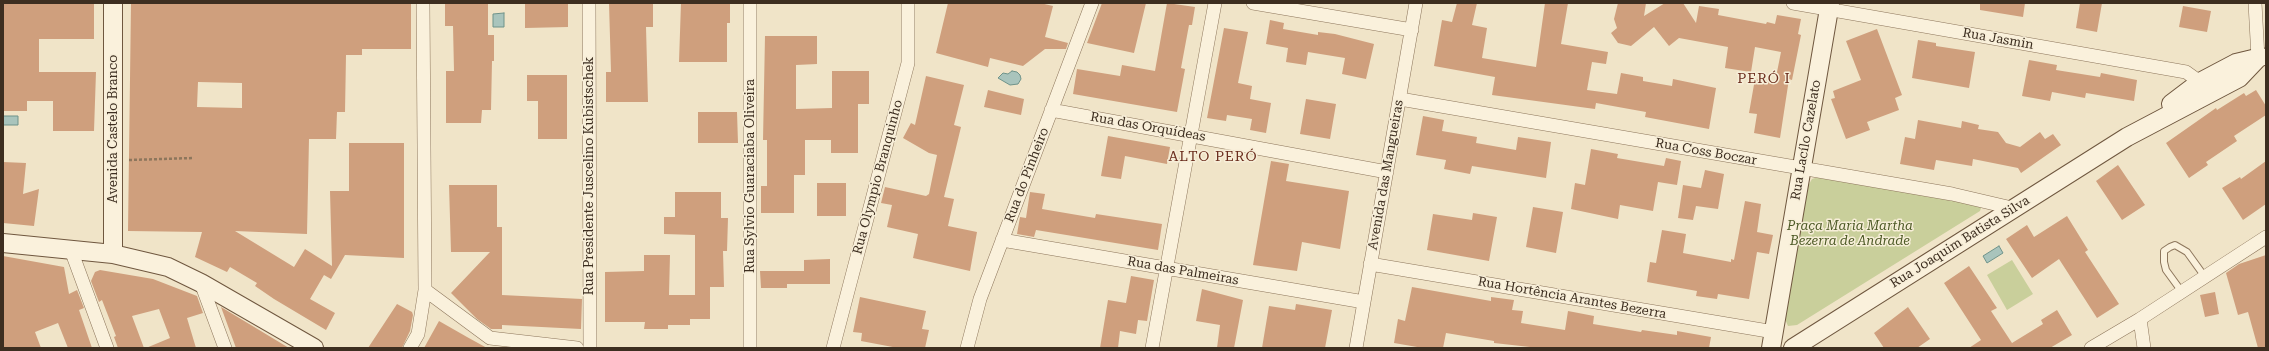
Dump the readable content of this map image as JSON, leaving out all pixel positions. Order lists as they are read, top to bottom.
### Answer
{
  "streets": {
    "street": [
      "Rua Jasmin",
      "Rua das Orquídeas",
      "Avenida Castelo Branco",
      "Rua Lacílo Cazelato",
      "Rua Coss Boczar",
      "Rua do Pinheiro",
      "Avenida das Mangueiras",
      "Rua Presidente Juscelino Kubistschek",
      "Rua Sylvio Guaraciaba Oliveira",
      "Rua Olympio Branquinho",
      "Rua Joaquim Batista Silva",
      "Rua das Palmeiras",
      "Rua Hortência Arantes Bezerra"
    ]
  },
  "crossings": [
    ["Rua Jasmin", "Rua Lacílo Cazelato"],
    ["Rua Jasmin", "Rua Joaquim Batista Silva"],
    ["Rua das Orquídeas", "Rua do Pinheiro"],
    ["Rua das Orquídeas", "Avenida das Mangueiras"],
    ["Rua Lacílo Cazelato", "Rua Coss Boczar"],
    ["Rua Lacílo Cazelato", "Rua Hortência Arantes Bezerra"],
    ["Rua Coss Boczar", "Avenida das Mangueiras"],
    ["Rua Coss Boczar", "Rua Joaquim Batista Silva"],
    ["Rua do Pinheiro", "Rua das Palmeiras"],
    ["Avenida das Mangueiras", "Rua das Palmeiras"],
    ["Avenida das Mangueiras", "Rua Hortência Arantes Bezerra"]
  ],
  "districts": ["PERÓ I", "ALTO PERÓ"],
  "parks": ["Praça Maria Martha Bezerra de Andrade"]
}
